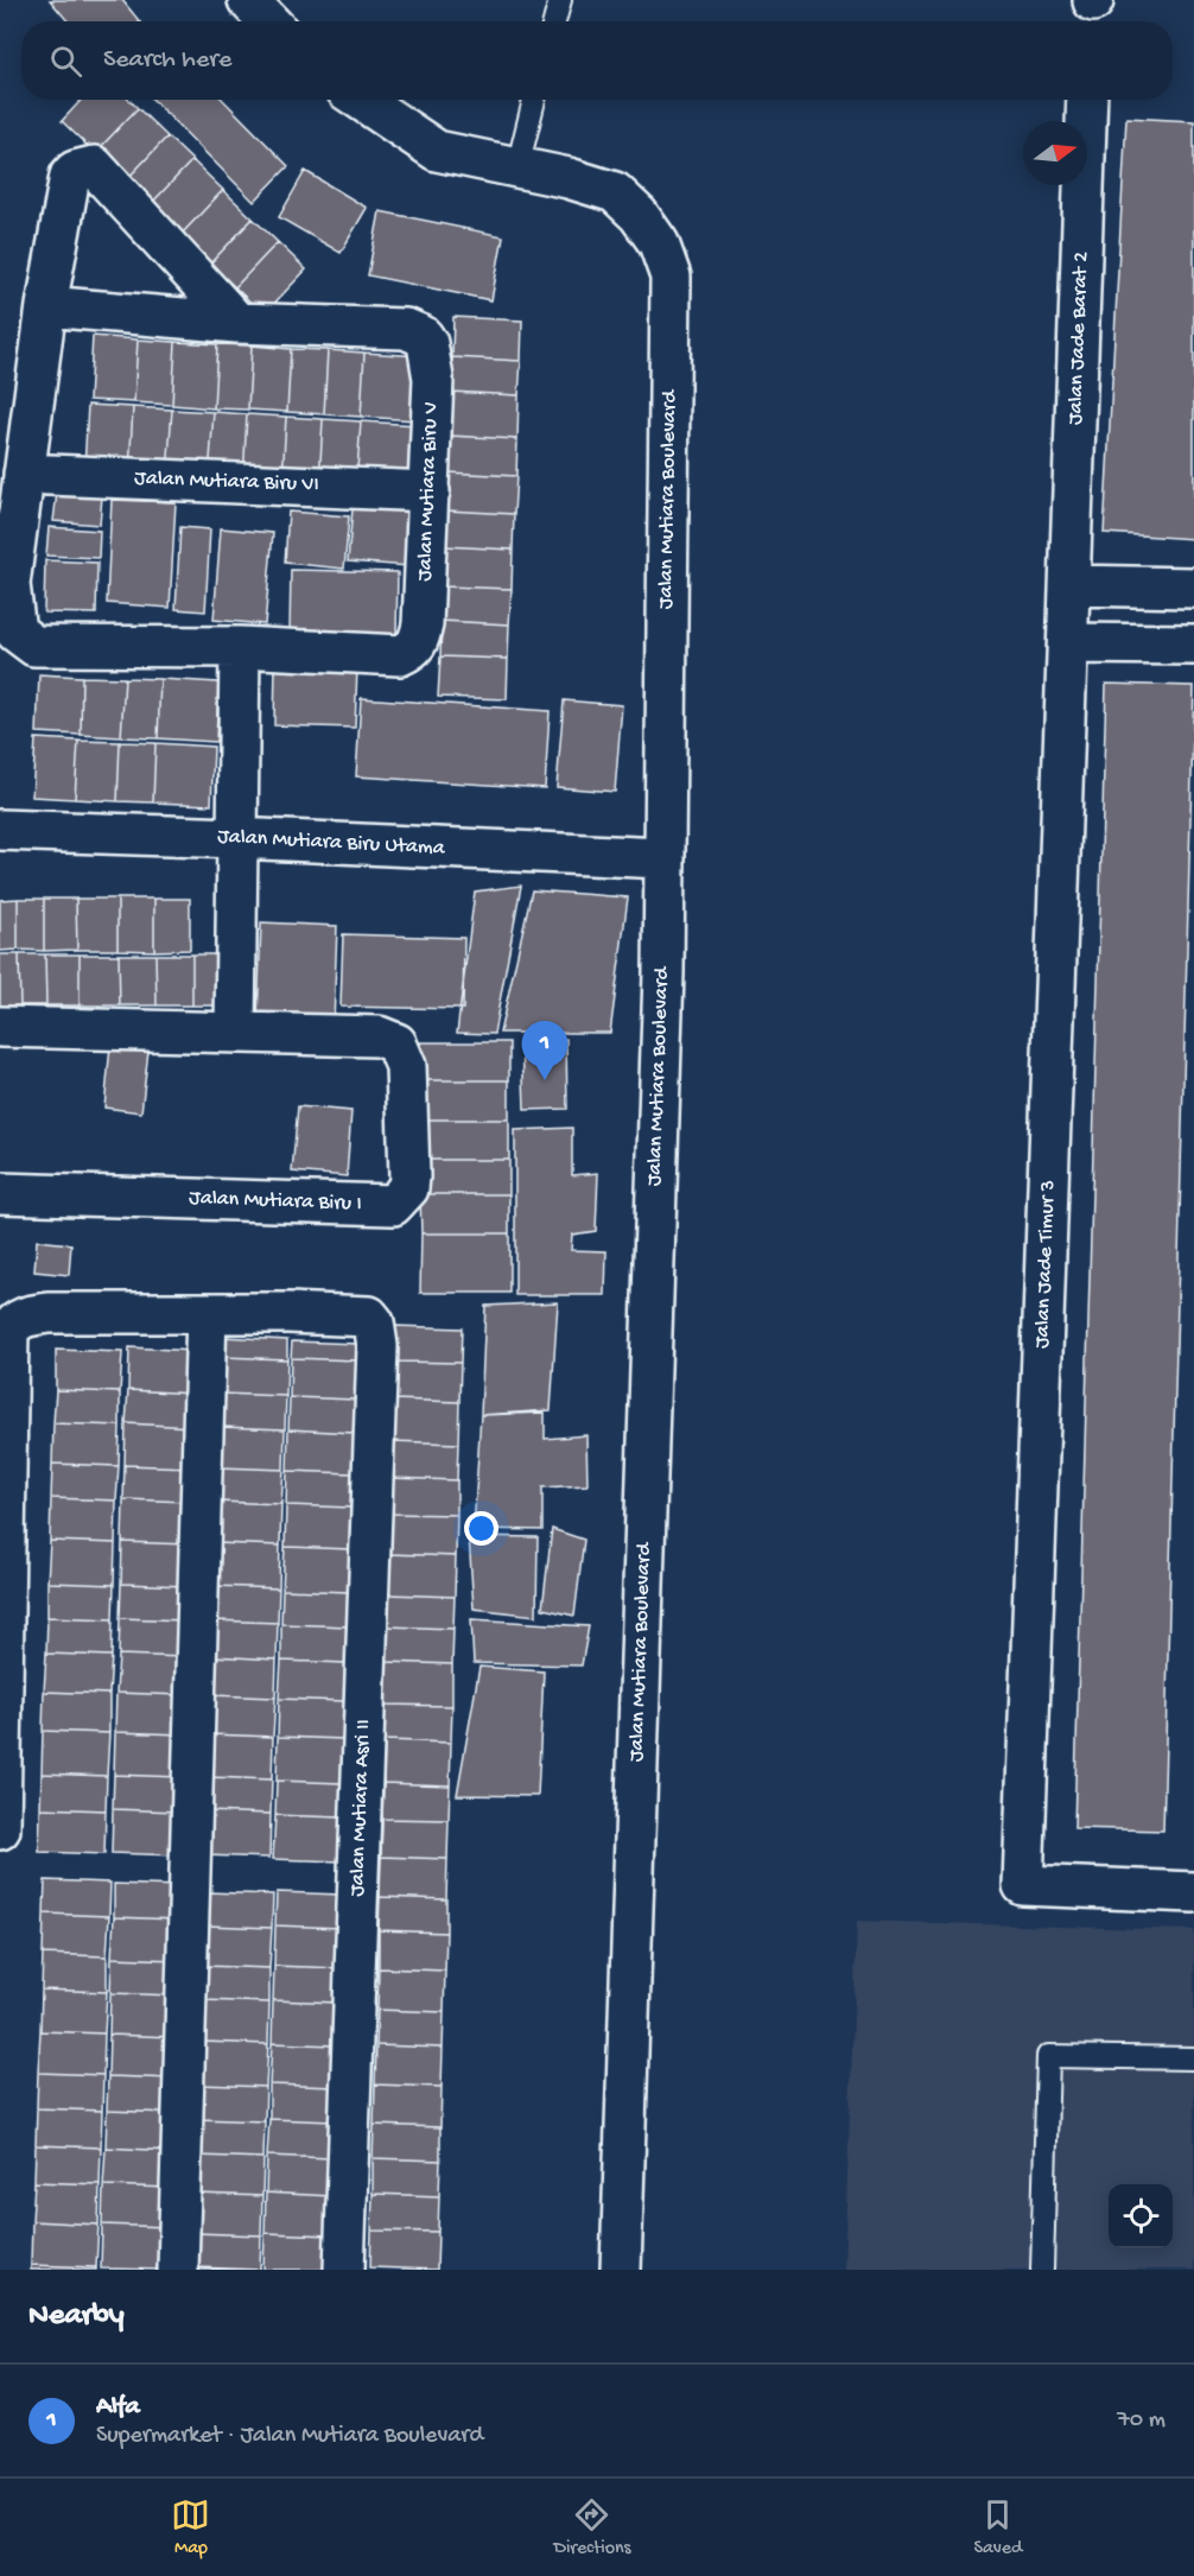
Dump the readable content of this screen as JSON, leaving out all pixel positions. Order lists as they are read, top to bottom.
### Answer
{
  "streets": {
    "street": [
      "Jalan Jade Barat 2",
      "Jalan Mutiara Biru VI",
      "Jalan Mutiara Biru V",
      "Jalan Mutiara Boulevard",
      "Jalan Mutiara Biru Utama",
      "Jalan Mutiara Biru I",
      "Jalan Jade Timur 3",
      "Jalan Mutiara Asri II"
    ]
  },
  "crossings": [
    ["Jalan Jade Barat 2", "Jalan Jade Timur 3"],
    ["Jalan Mutiara Biru VI", "Jalan Mutiara Biru V"],
    ["Jalan Mutiara Boulevard", "Jalan Mutiara Biru Utama"]
  ],
  "north": "right",
  "page": {
    "search": "Search here",
    "pins": "1",
    "heading": "Nearby",
    "list": [
      {
        "mark": "1",
        "name": "Alfa",
        "note": "Supermarket · Jalan Mutiara Boulevard",
        "value": "70 m"
      }
    ],
    "nav": ["Map", "Directions", "Saved"]
  }
}
